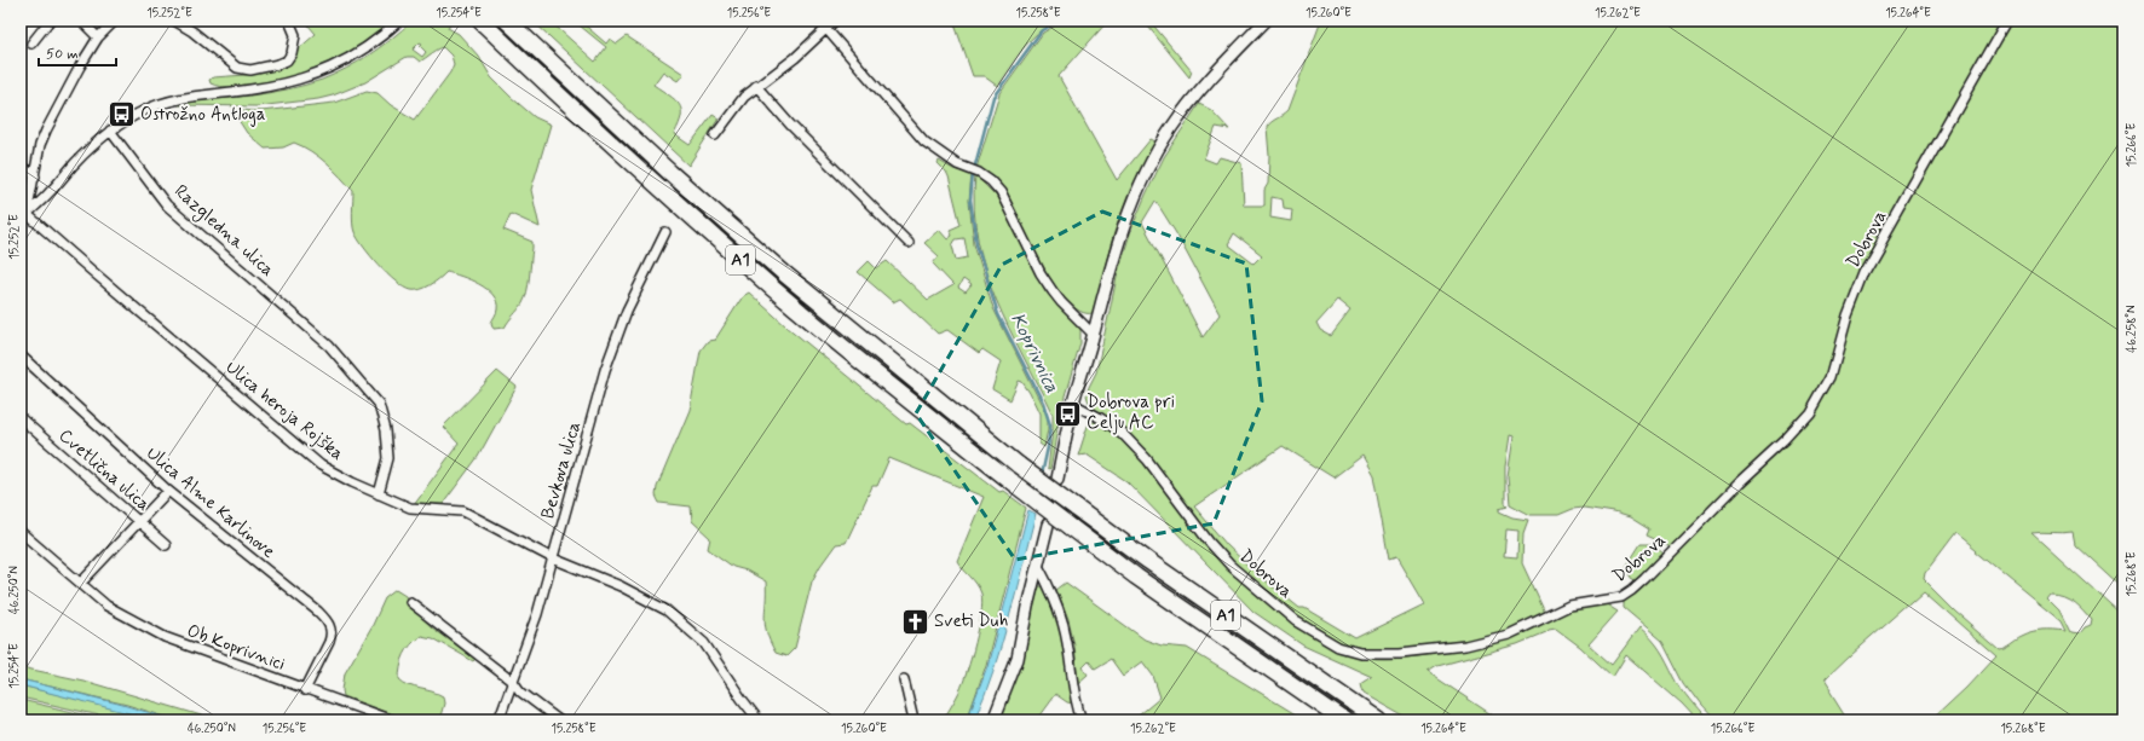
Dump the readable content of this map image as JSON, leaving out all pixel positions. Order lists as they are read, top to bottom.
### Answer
{
  "streets": {
    "highway": ["A1"],
    "street": [
      "Razgledna ulica",
      "Dobrova",
      "Ulica heroja Rojška",
      "Cvetlična ulica",
      "Bevkova ulica",
      "Ulica Alme Karlinove",
      "Ob Koprivnici"
    ]
  },
  "crossings": [
    ["Razgledna ulica", "Ulica heroja Rojška"],
    ["Ulica heroja Rojška", "Bevkova ulica"],
    ["Ulica Alme Karlinove", "Ob Koprivnici"]
  ],
  "water": ["Koprivnica"],
  "places": {
    "bus stop": ["Ostrožno Antloga", "Dobrova pri Celju AC"],
    "church": ["Sveti Duh"]
  },
  "scale_bar": "50 m",
  "coordinates": [
    "15.252°E",
    "15.254°E",
    "15.256°E",
    "15.258°E",
    "15.260°E",
    "15.262°E",
    "15.264°E",
    "15.266°E",
    "46.258°N",
    "15.268°E",
    "46.250°N"
  ]
}
